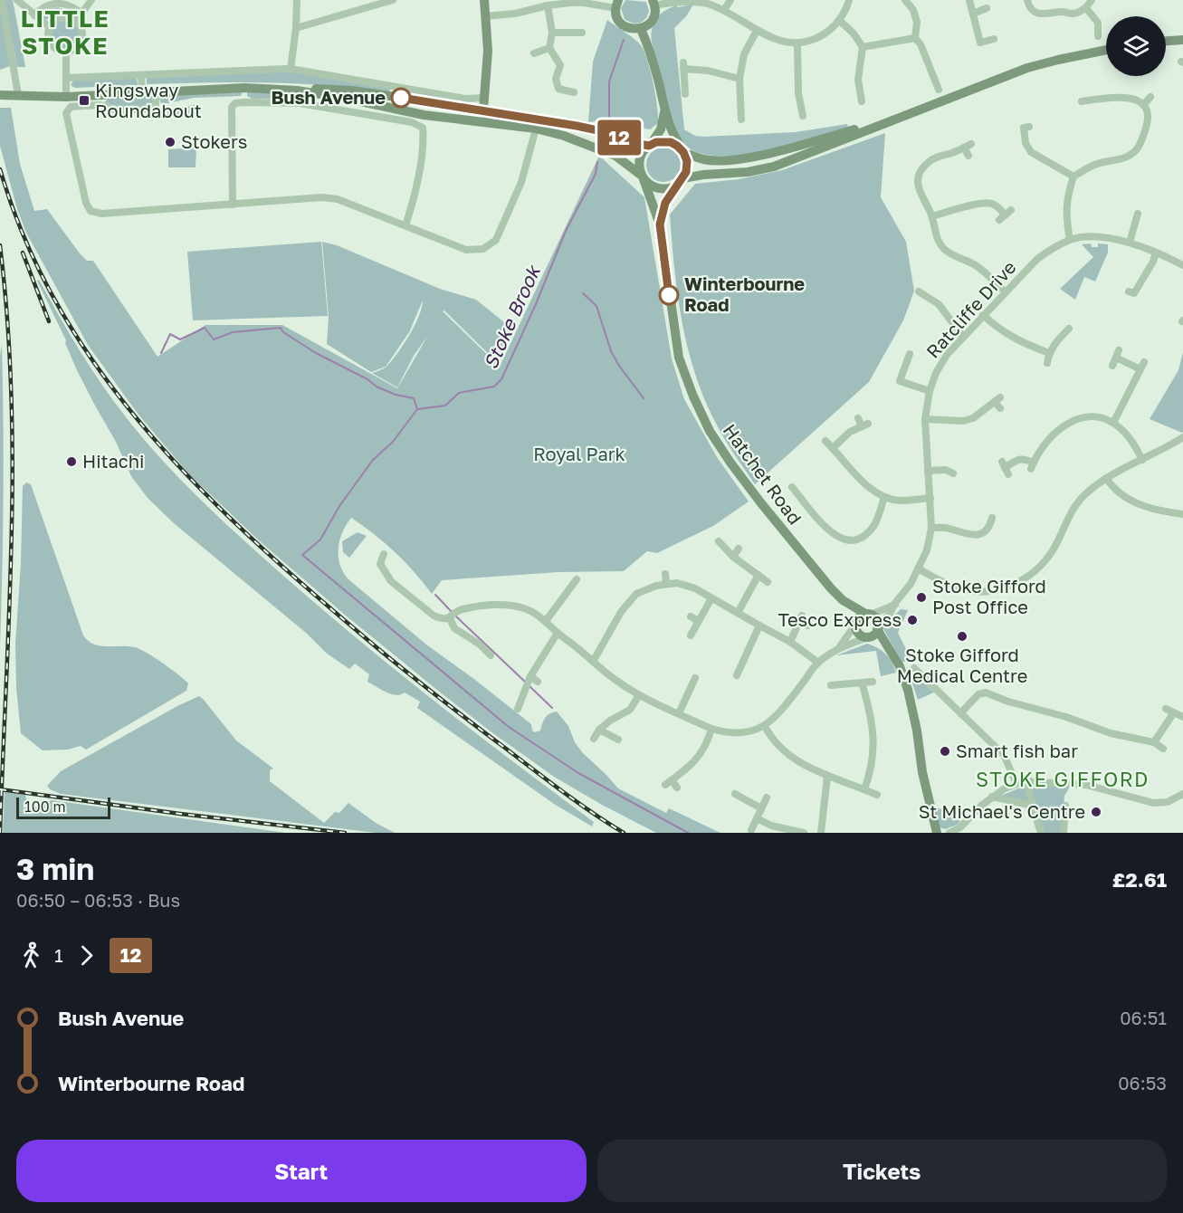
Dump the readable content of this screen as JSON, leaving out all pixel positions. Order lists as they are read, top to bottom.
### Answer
{
  "streets": {
    "main road": ["Hatchet Road"],
    "street": ["Ratcliffe Drive"]
  },
  "crossings": [
    ["Ratcliffe Drive", "Hatchet Road"]
  ],
  "districts": ["LITTLE STOKE", "STOKE GIFFORD"],
  "water": ["Stoke Brook"],
  "parks": ["Royal Park"],
  "places": {
    "other": [
      "Bush Avenue",
      "Stokers",
      "Winterbourne Road",
      "Hitachi",
      "Stoke Gifford Post Office",
      "Tesco Express",
      "Stoke Gifford Medical Centre",
      "Smart fish bar",
      "St Michael's Centre"
    ],
    "transit": ["Kingsway Roundabout"]
  },
  "lines": ["bus line 12"],
  "scale_bar": "100 m",
  "page": {
    "on_map": "12",
    "scale": "100 m",
    "heading": ["3 min", "06:50 – 06:53 · Bus", "£2.61"],
    "legs": ["1", "12"],
    "list": [
      {
        "name": "Bush Avenue",
        "value": "06:51"
      },
      {
        "name": "Winterbourne Road",
        "value": "06:53"
      }
    ],
    "buttons": ["Start", "Tickets"]
  }
}
